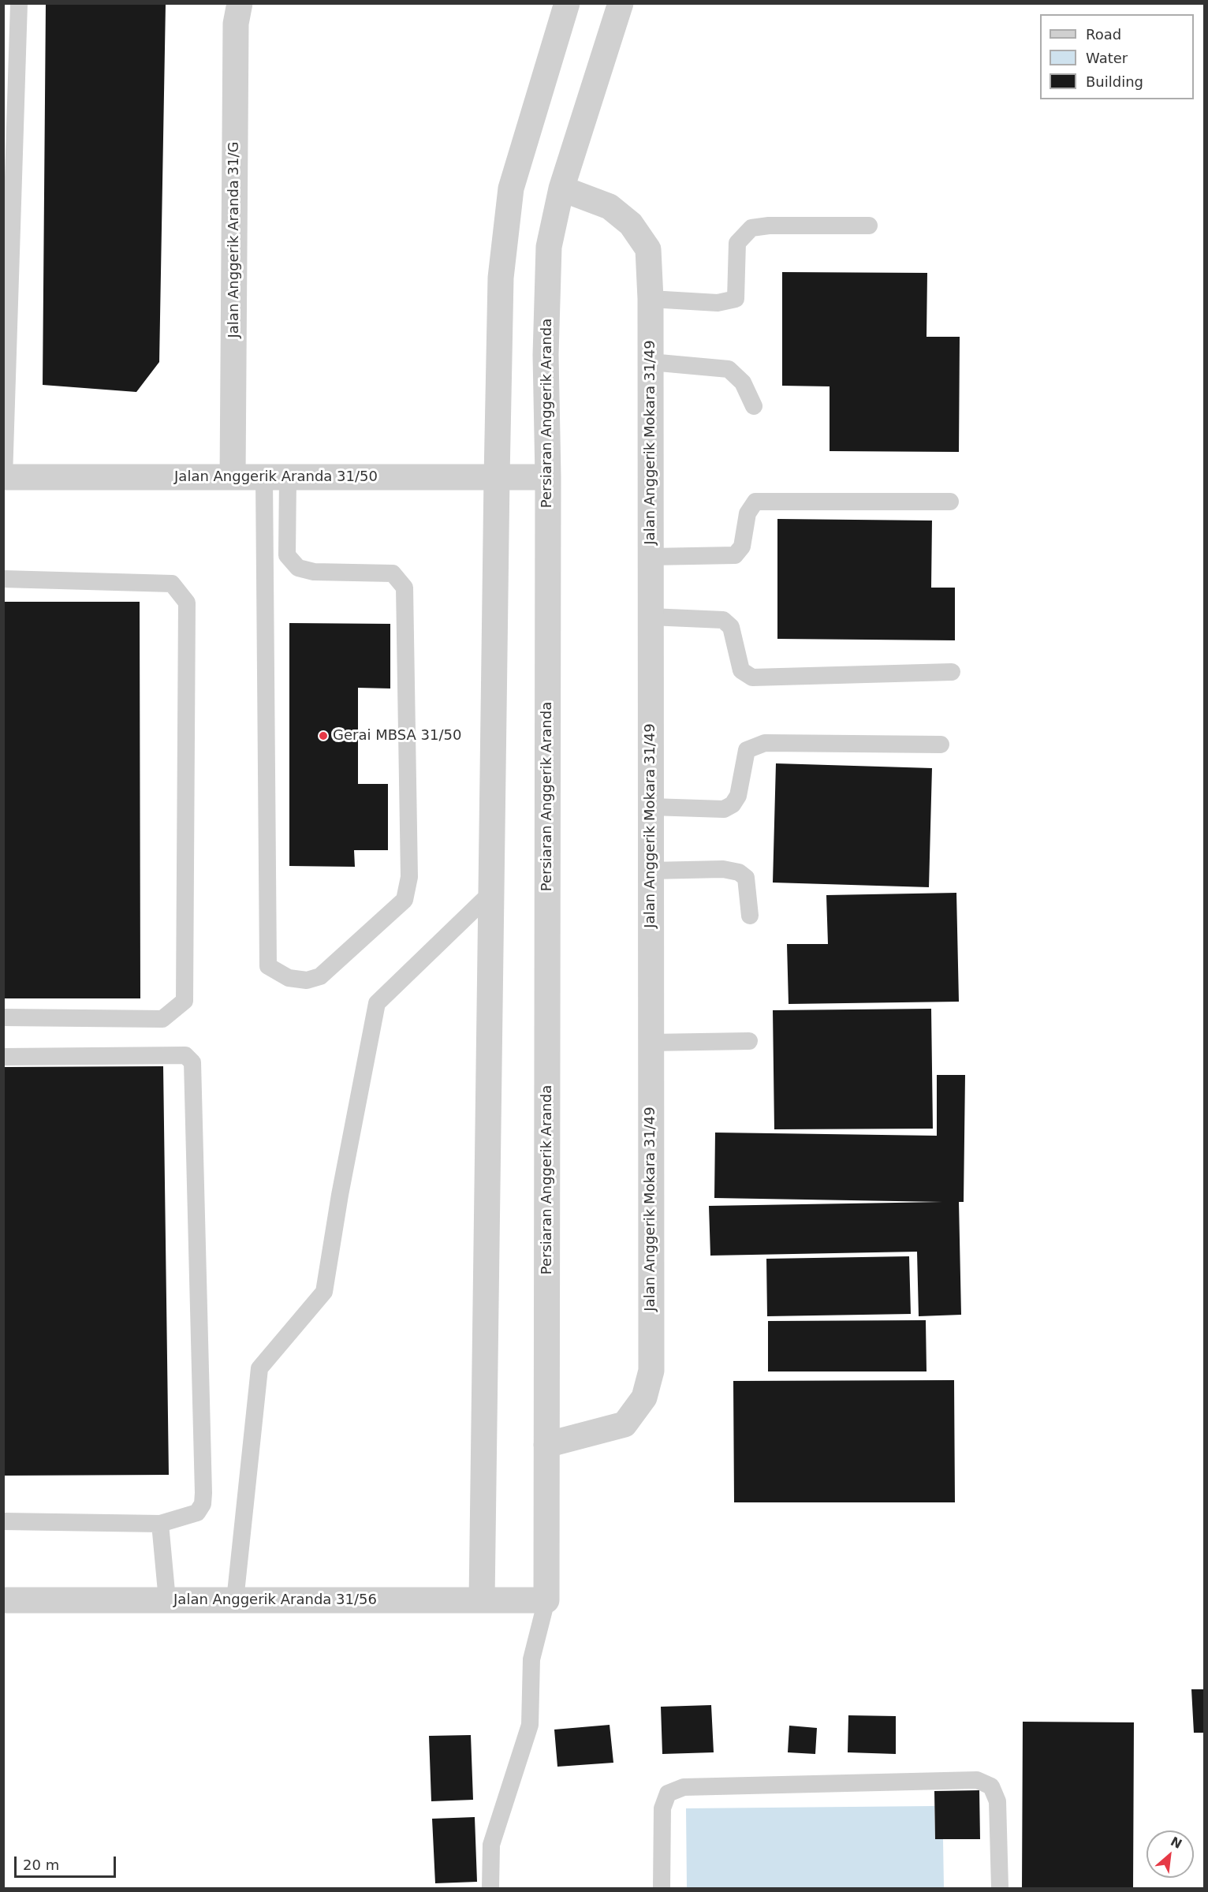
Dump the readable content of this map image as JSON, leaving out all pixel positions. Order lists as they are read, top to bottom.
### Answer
{
  "streets": {
    "street": [
      "Jalan Anggerik Aranda 31/G",
      "Persiaran Anggerik Aranda",
      "Jalan Anggerik Mokara 31/49",
      "Jalan Anggerik Aranda 31/50",
      "Jalan Anggerik Aranda 31/56"
    ]
  },
  "crossings": [
    ["Jalan Anggerik Aranda 31/G", "Jalan Anggerik Aranda 31/50"],
    ["Persiaran Anggerik Aranda", "Jalan Anggerik Mokara 31/49"],
    ["Persiaran Anggerik Aranda", "Jalan Anggerik Aranda 31/50"],
    ["Persiaran Anggerik Aranda", "Jalan Anggerik Aranda 31/56"]
  ],
  "places": ["Gerai MBSA 31/50"],
  "legend": ["Road", "Water", "Building"],
  "scale_bar": "20 m",
  "north": "top right"
}
